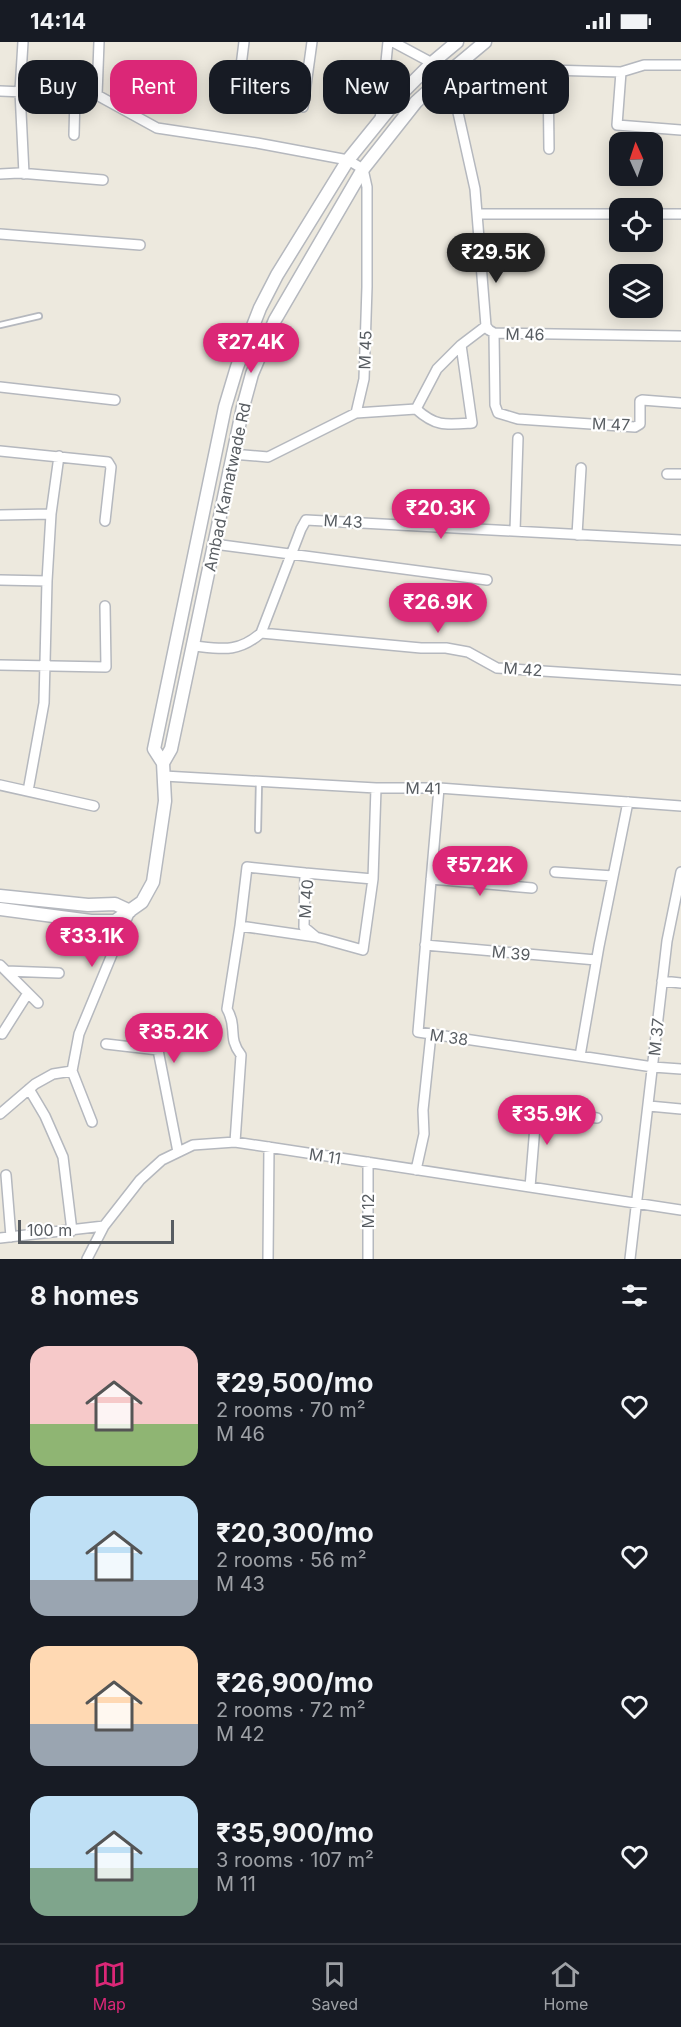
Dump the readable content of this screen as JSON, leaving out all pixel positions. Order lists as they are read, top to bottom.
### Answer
{
  "streets": {
    "street": [
      "M 46",
      "M 45",
      "M 47",
      "Ambad Kamatwade Rd",
      "M 43",
      "M 42",
      "M 41",
      "M 40",
      "M 39",
      "M 38",
      "M 37",
      "M 11",
      "M 12"
    ]
  },
  "crossings": [
    ["M 46", "M 47"],
    ["M 45", "Ambad Kamatwade Rd"],
    ["Ambad Kamatwade Rd", "M 41"],
    ["M 43", "M 42"],
    ["M 41", "M 40"],
    ["M 41", "M 38"],
    ["M 39", "M 38"],
    ["M 38", "M 37"],
    ["M 37", "M 11"],
    ["M 11", "M 12"]
  ],
  "scale_bar": "100 m",
  "north": "top",
  "page": {
    "status": "14:14",
    "chip": [
      "Buy",
      "Rent",
      "Filters",
      "New",
      "Apartment"
    ],
    "price": [
      "₹29.5K",
      "₹27.4K",
      "₹20.3K",
      "₹26.9K",
      "₹57.2K",
      "₹33.1K",
      "₹35.2K",
      "₹35.9K"
    ],
    "scale": "100 m",
    "heading": "8 homes",
    "list": [
      {
        "name": "₹29,500/mo",
        "note": "2 rooms · 70 m² · M 46"
      },
      {
        "name": "₹20,300/mo",
        "note": "2 rooms · 56 m² · M 43"
      },
      {
        "name": "₹26,900/mo",
        "note": "2 rooms · 72 m² · M 42"
      },
      {
        "name": "₹35,900/mo",
        "note": "3 rooms · 107 m² · M 11"
      }
    ],
    "tabs": ["Map", "Saved", "Home"]
  }
}
